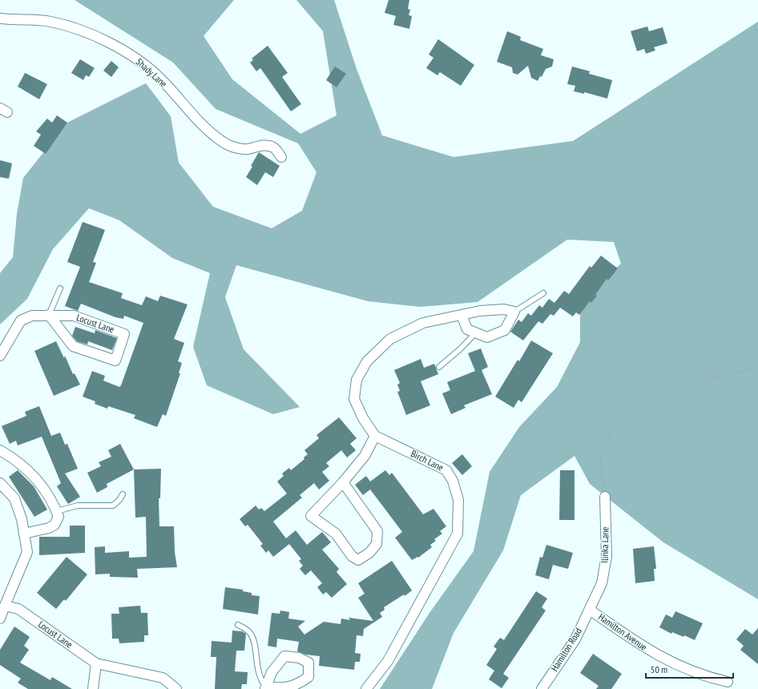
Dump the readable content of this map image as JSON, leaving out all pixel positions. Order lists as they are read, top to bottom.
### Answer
{
  "streets": {
    "street": [
      "Shady Lane",
      "Locust Lane",
      "Birch Lane",
      "Ilinka Lane",
      "Hamilton Avenue",
      "Hamilton Road"
    ]
  },
  "crossings": [
    ["Ilinka Lane", "Hamilton Avenue"],
    ["Ilinka Lane", "Hamilton Road"],
    ["Hamilton Avenue", "Hamilton Road"]
  ],
  "scale_bar": "50 m"
}
